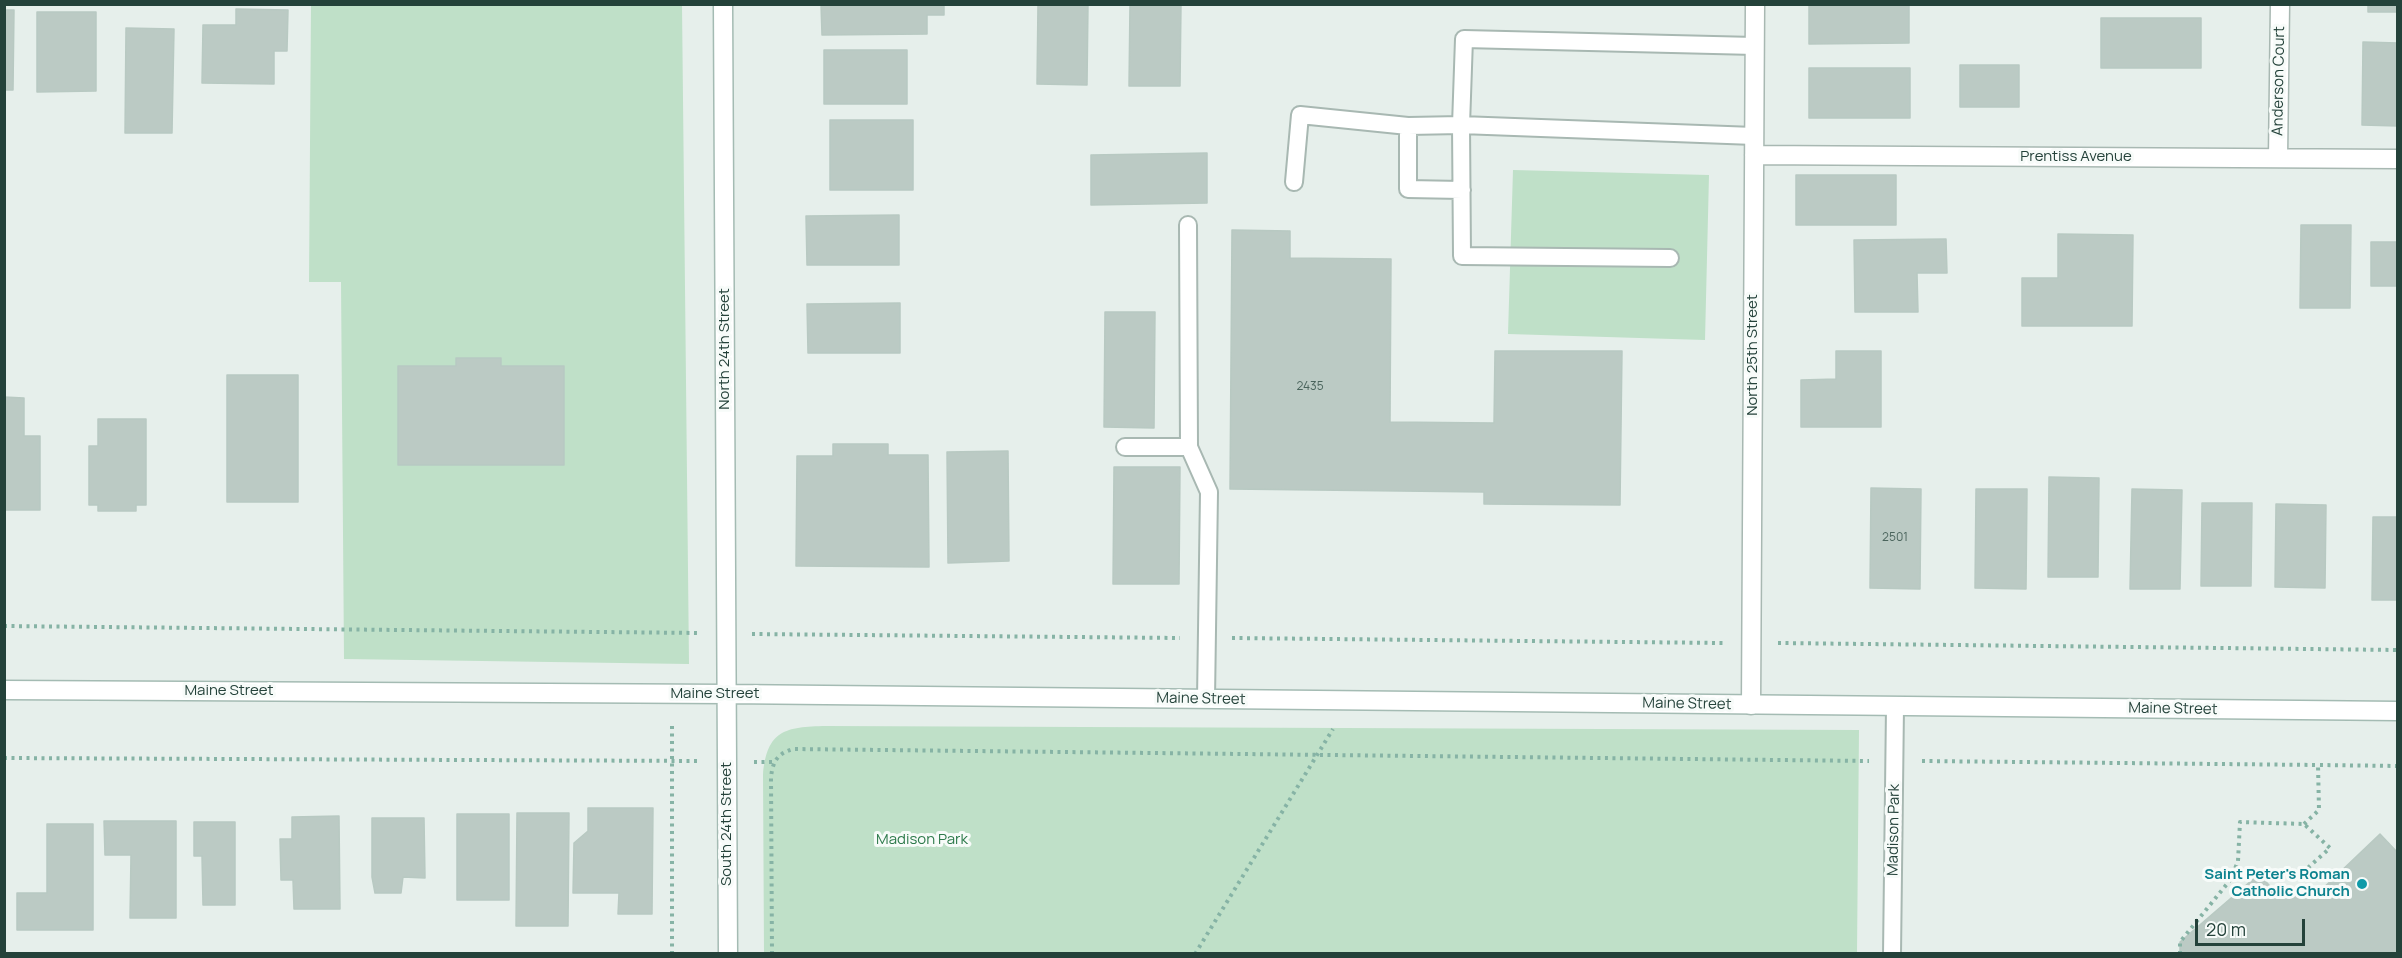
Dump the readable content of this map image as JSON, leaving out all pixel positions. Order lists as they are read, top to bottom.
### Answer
{
  "streets": {
    "street": [
      "Anderson Court",
      "Prentiss Avenue",
      "North 24th Street",
      "North 25th Street",
      "Maine Street",
      "South 24th Street"
    ],
    "lane": ["Madison Park"]
  },
  "crossings": [
    ["Anderson Court", "Prentiss Avenue"],
    ["Prentiss Avenue", "North 25th Street"],
    ["North 24th Street", "Maine Street"],
    ["North 24th Street", "South 24th Street"],
    ["North 25th Street", "Maine Street"],
    ["Maine Street", "South 24th Street"],
    ["Maine Street", "Madison Park"]
  ],
  "parks": ["Madison Park"],
  "places": ["Saint Peter's Roman Catholic Church"],
  "house_numbers": ["2435", "2501"],
  "scale_bar": "20 m"
}
